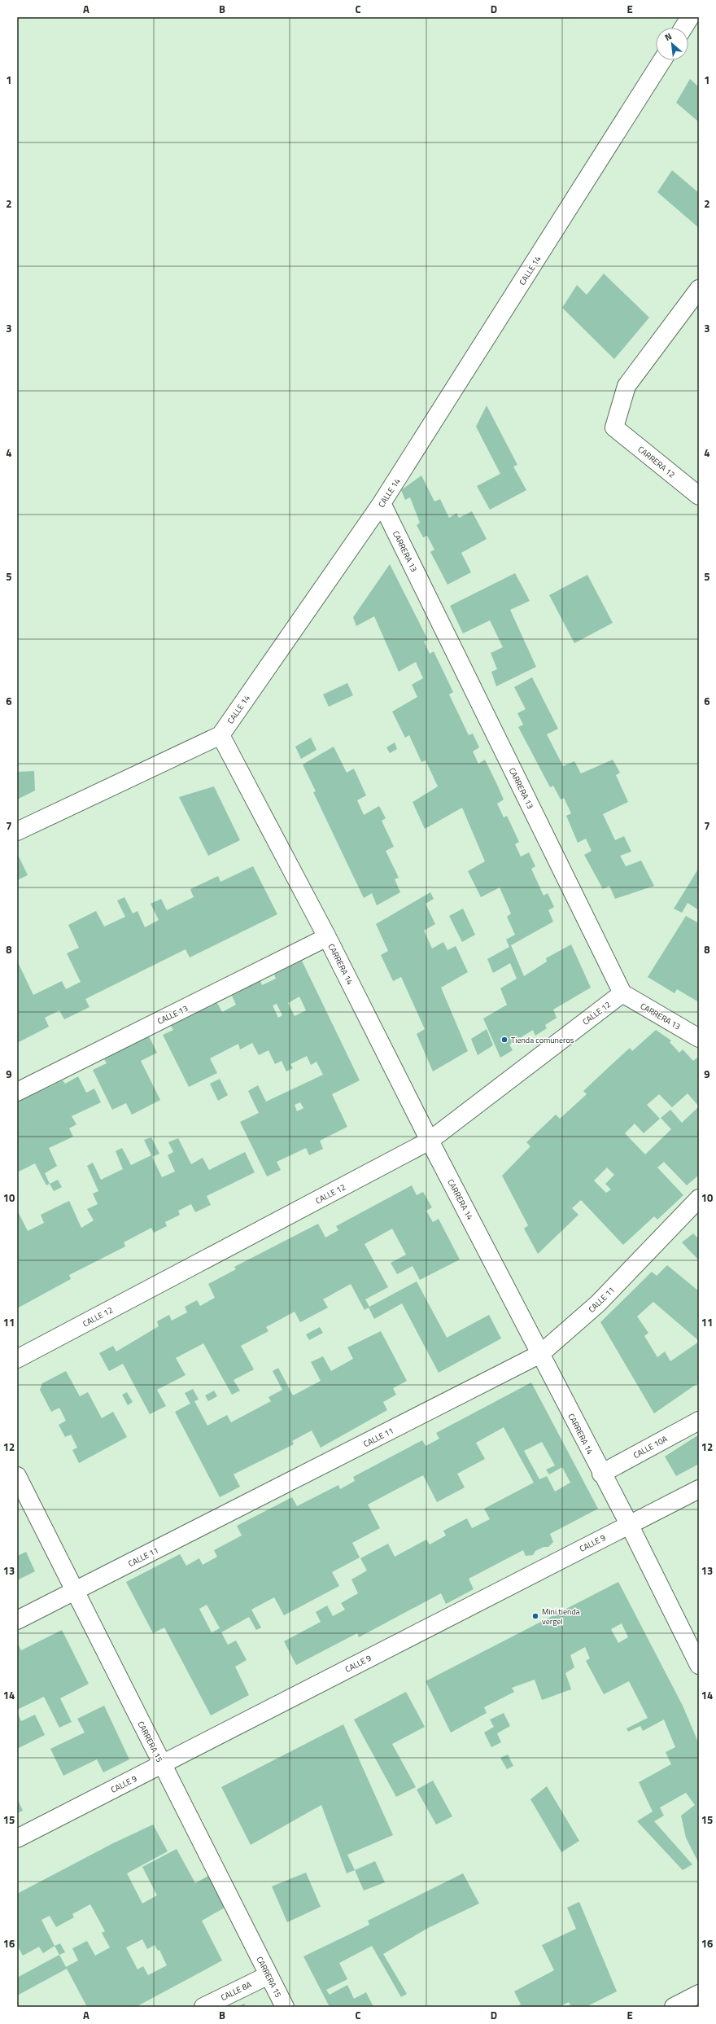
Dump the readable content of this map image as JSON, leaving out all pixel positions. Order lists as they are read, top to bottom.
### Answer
{
  "streets": {
    "street": [
      "CALLE 14",
      "CARRERA 12",
      "CARRERA 13",
      "CARRERA 14",
      "CALLE 12",
      "CALLE 13",
      "CALLE 11",
      "CALLE 10A",
      "CALLE 9",
      "CARRERA 15",
      "CALLE 8A"
    ]
  },
  "crossings": [
    ["CALLE 14", "CARRERA 13"],
    ["CALLE 14", "CARRERA 14"],
    ["CARRERA 13", "CALLE 12"],
    ["CARRERA 14", "CALLE 12"],
    ["CARRERA 14", "CALLE 13"],
    ["CARRERA 14", "CALLE 11"],
    ["CARRERA 14", "CALLE 10A"],
    ["CARRERA 14", "CALLE 9"],
    ["CALLE 11", "CARRERA 15"],
    ["CALLE 9", "CARRERA 15"],
    ["CARRERA 15", "CALLE 8A"]
  ],
  "places": ["Tienda comuneros", "Mini tienda vergel"],
  "north": "top left",
  "grid": {
    "columns": [
      "A",
      "B",
      "C",
      "D",
      "E"
    ],
    "rows": [
      "1",
      "2",
      "3",
      "4",
      "5",
      "6",
      "7",
      "8",
      "9",
      "10",
      "11",
      "12",
      "13",
      "14",
      "15",
      "16"
    ]
  }
}
